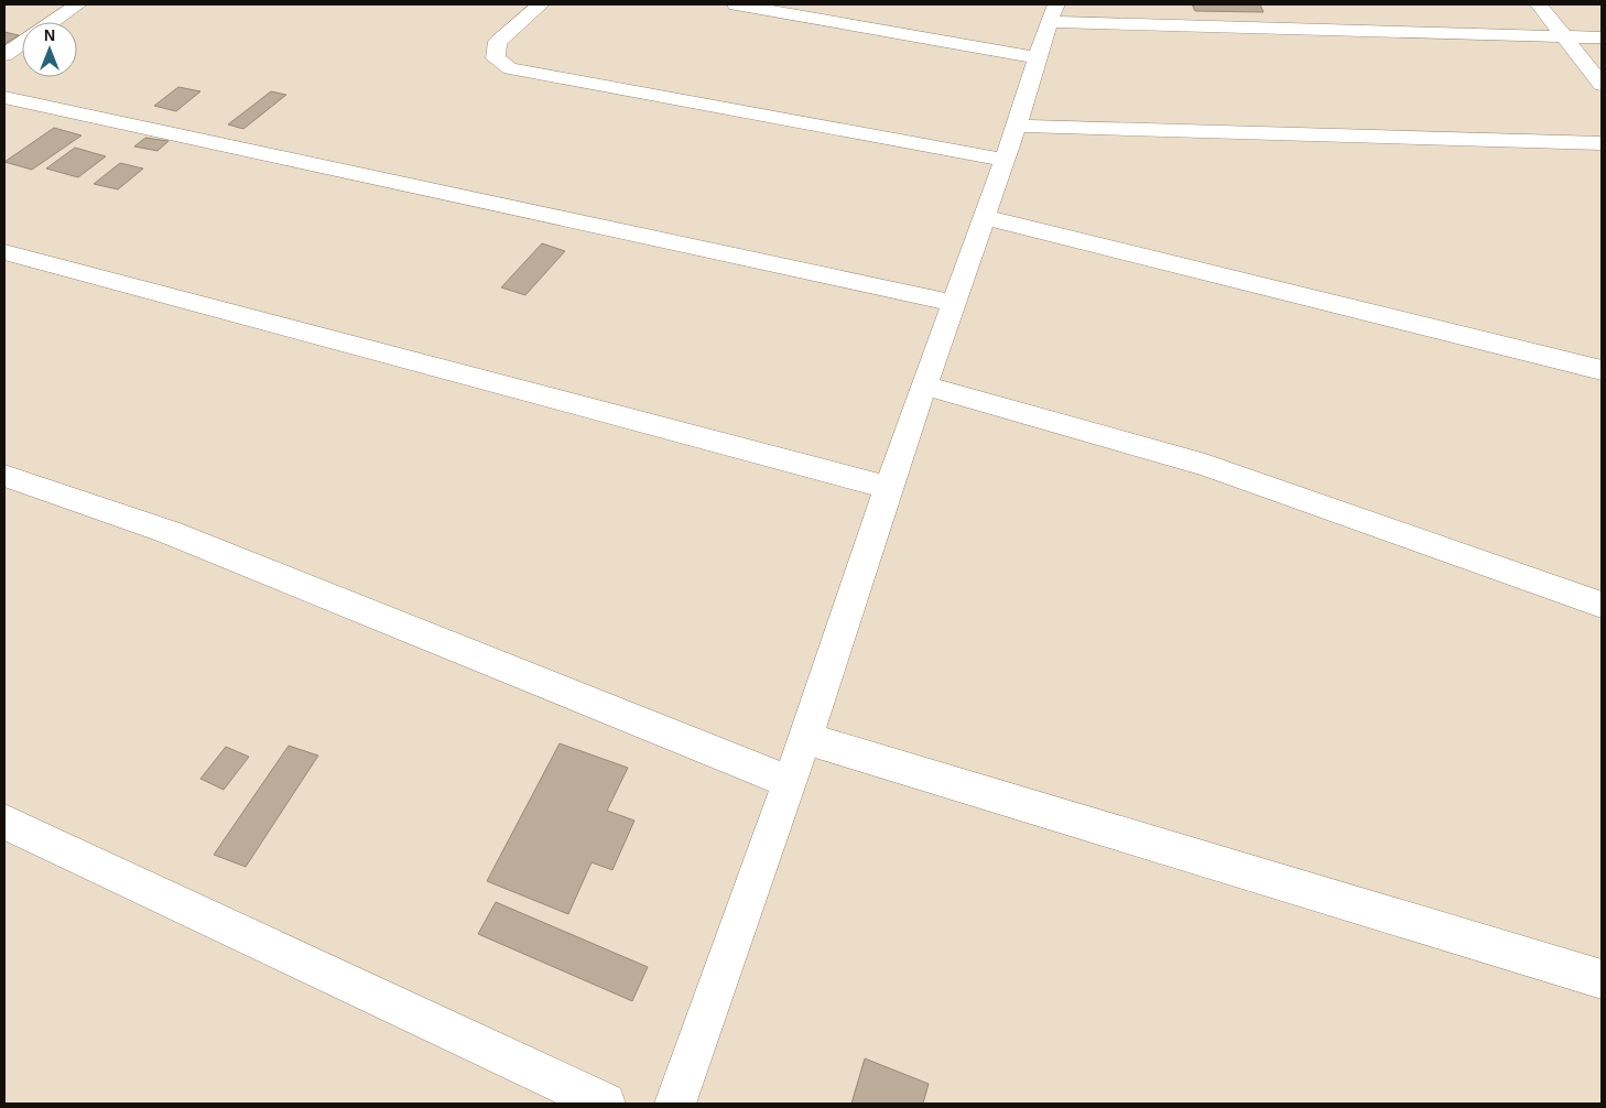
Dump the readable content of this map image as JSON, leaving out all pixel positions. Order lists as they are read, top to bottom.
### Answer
{
  "north": "top"
}
